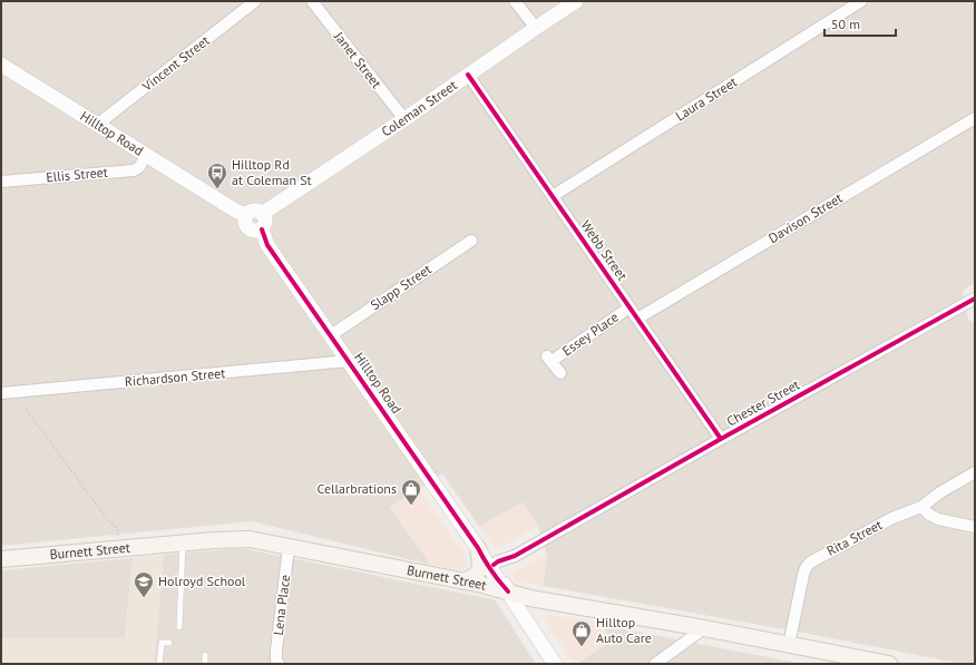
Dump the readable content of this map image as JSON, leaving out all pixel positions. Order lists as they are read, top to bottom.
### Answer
{
  "streets": {
    "main road": ["Burnett Street"],
    "street": [
      "Janet Street",
      "Vincent Street",
      "Laura Street",
      "Coleman Street",
      "Hilltop Road",
      "Ellis Street",
      "Davison Street",
      "Webb Street",
      "Slapp Street",
      "Essey Place",
      "Richardson Street",
      "Chester Street",
      "Rita Street",
      "Lena Place"
    ]
  },
  "crossings": [
    ["Janet Street", "Coleman Street"],
    ["Vincent Street", "Hilltop Road"],
    ["Laura Street", "Webb Street"],
    ["Coleman Street", "Hilltop Road"],
    ["Coleman Street", "Webb Street"],
    ["Hilltop Road", "Ellis Street"],
    ["Hilltop Road", "Slapp Street"],
    ["Hilltop Road", "Richardson Street"],
    ["Hilltop Road", "Chester Street"],
    ["Hilltop Road", "Burnett Street"],
    ["Davison Street", "Webb Street"],
    ["Webb Street", "Essey Place"],
    ["Webb Street", "Chester Street"],
    ["Rita Street", "Burnett Street"],
    ["Burnett Street", "Lena Place"]
  ],
  "places": {
    "bus stop": ["Hilltop Rd at Coleman St"],
    "shop": ["Cellarbrations", "Hilltop Auto Care"],
    "school or university": ["Holroyd School"]
  },
  "scale_bar": "50 m"
}
